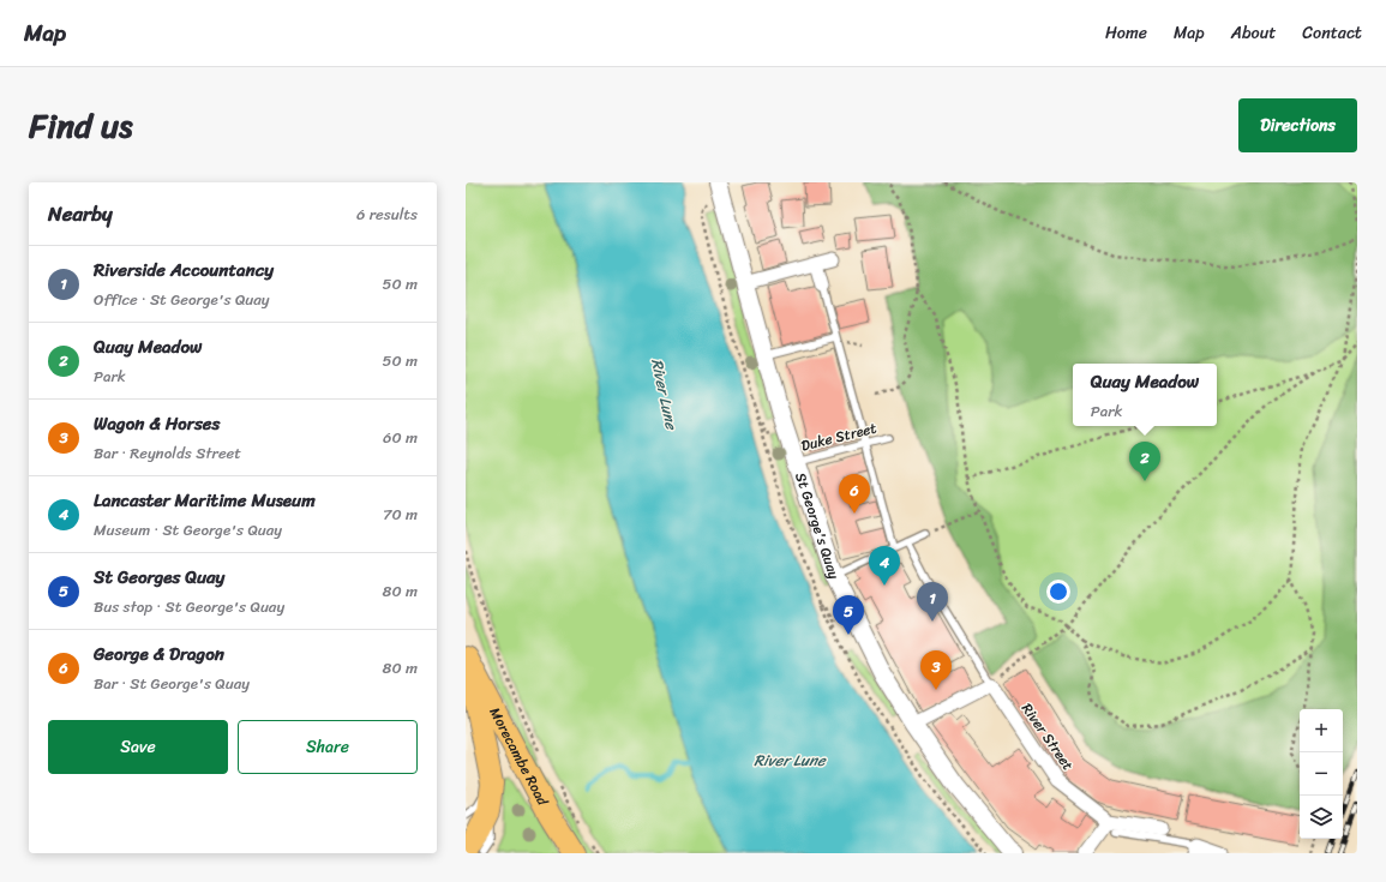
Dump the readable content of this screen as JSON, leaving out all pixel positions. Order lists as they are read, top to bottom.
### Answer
{
  "streets": {
    "main road": ["Morecambe Road"],
    "street": ["St George's Quay", "River Street"],
    "lane": ["Duke Street"]
  },
  "crossings": [
    ["Duke Street", "St George's Quay"]
  ],
  "water": ["River Lune"],
  "page": {
    "header": "Map",
    "nav": [
      "Home",
      "Map",
      "About",
      "Contact"
    ],
    "title": "Find us",
    "buttons": [
      "Directions",
      ["Save", "Share"]
    ],
    "heading": ["Nearby", "6 results"],
    "list": [
      {
        "mark": "1",
        "name": "Riverside Accountancy",
        "note": "Office · St George's Quay",
        "value": "50 m"
      },
      {
        "mark": "2",
        "name": "Quay Meadow",
        "note": "Park",
        "value": "50 m"
      },
      {
        "mark": "3",
        "name": "Wagon & Horses",
        "note": "Bar · Reynolds Street",
        "value": "60 m"
      },
      {
        "mark": "4",
        "name": "Lancaster Maritime Museum",
        "note": "Museum · St George's Quay",
        "value": "70 m"
      },
      {
        "mark": "5",
        "name": "St Georges Quay",
        "note": "Bus stop · St George's Quay",
        "value": "80 m"
      },
      {
        "mark": "6",
        "name": "George & Dragon",
        "note": "Bar · St George's Quay",
        "value": "80 m"
      }
    ],
    "popup": ["Quay Meadow", "Park"],
    "pins": [
      "2",
      "6",
      "4",
      "1",
      "5",
      "3"
    ],
    "map_buttons": ["+", "−"]
  }
}
